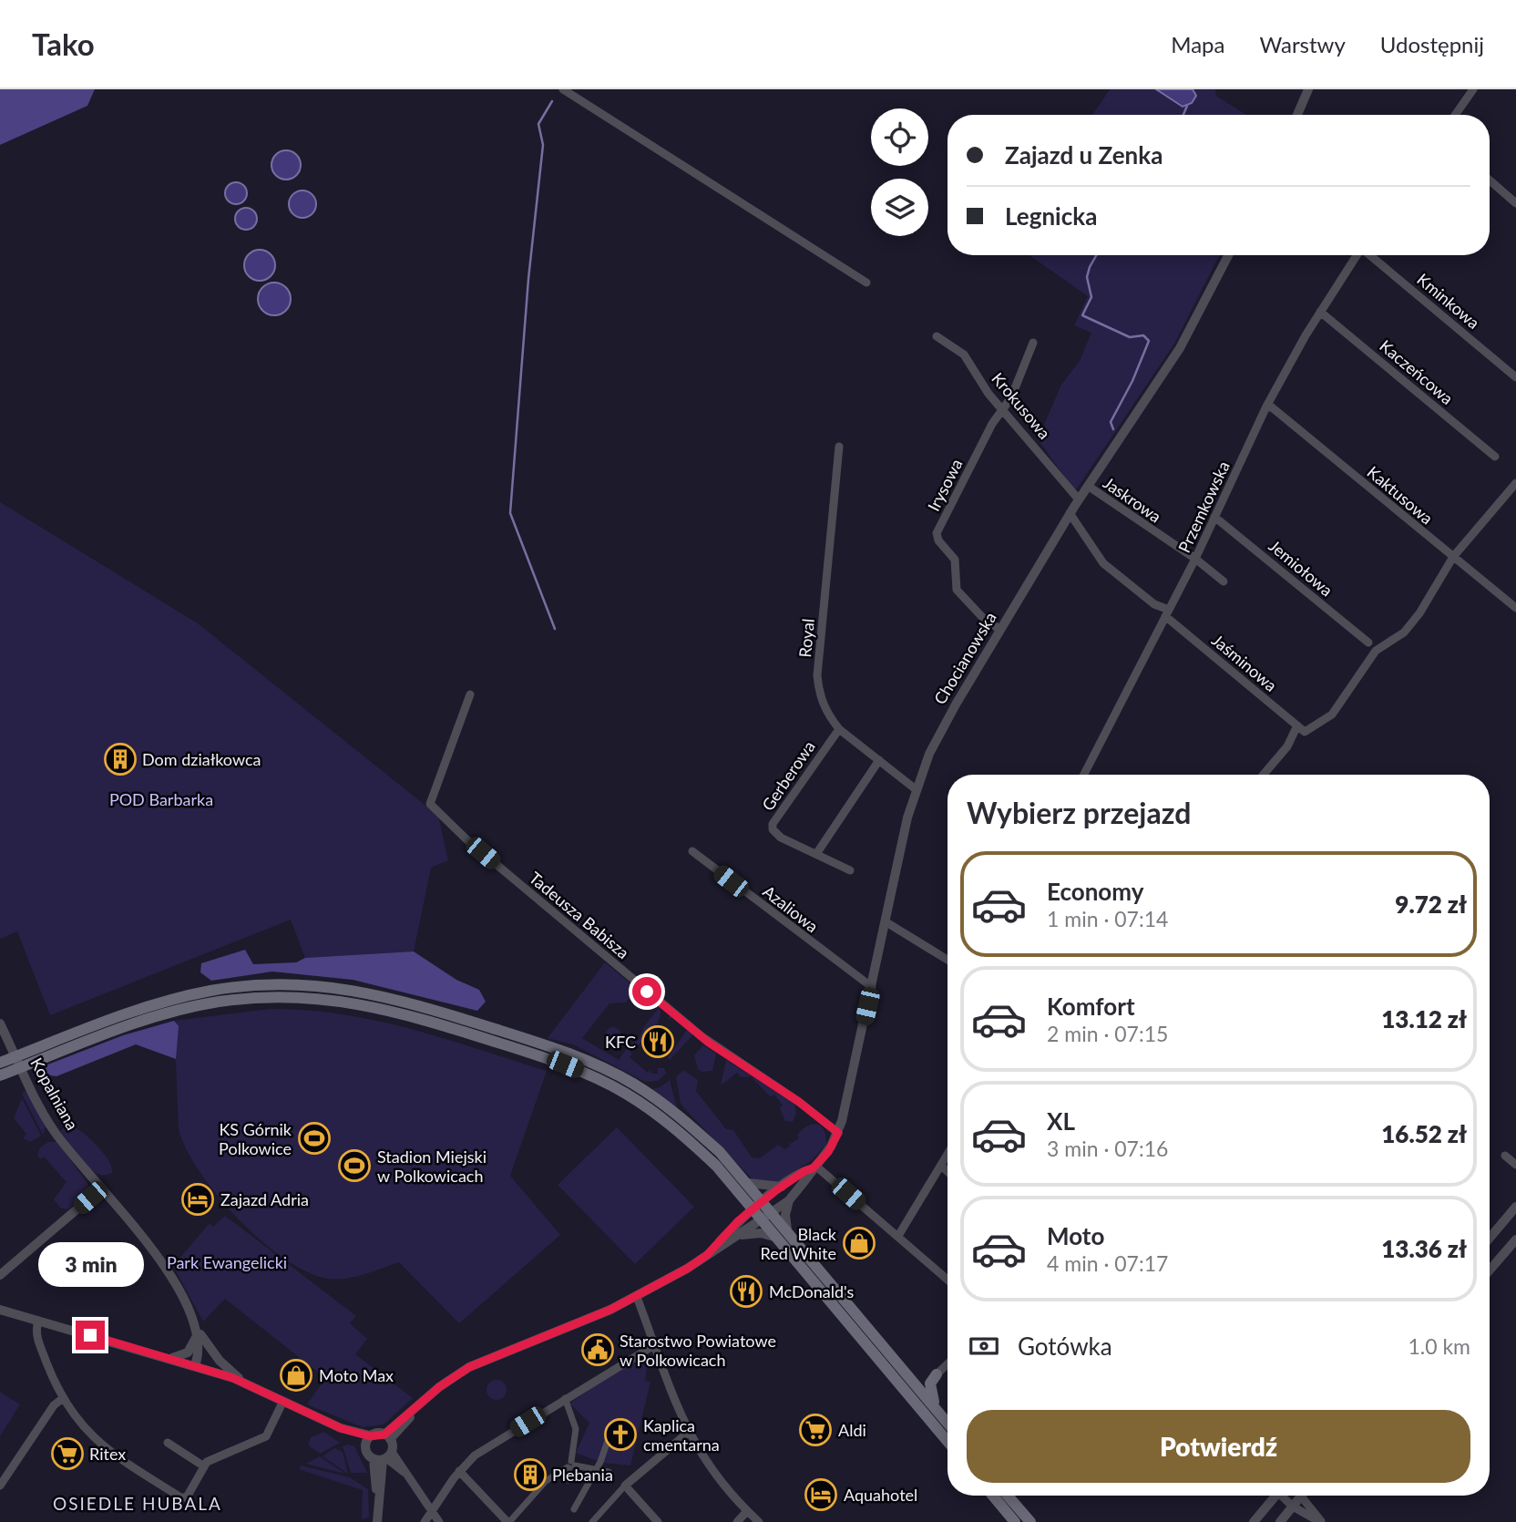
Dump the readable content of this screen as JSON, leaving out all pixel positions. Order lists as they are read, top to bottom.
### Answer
{
  "streets": {
    "street": [
      "Kminkowa",
      "Kaczeńcowa",
      "Krokusowa",
      "Irysowa",
      "Kaktusowa",
      "Jaskrowa",
      "Przemkowska",
      "Jemiołowa",
      "Royal",
      "Chocianowska",
      "Jaśminowa",
      "Gerberowa",
      "Azaliowa",
      "Tadeusza Babisza",
      "Kopalniana"
    ]
  },
  "crossings": [
    ["Kaczeńcowa", "Przemkowska"],
    ["Krokusowa", "Irysowa"],
    ["Krokusowa", "Chocianowska"],
    ["Irysowa", "Chocianowska"],
    ["Kaktusowa", "Przemkowska"],
    ["Kaktusowa", "Jaśminowa"],
    ["Jaskrowa", "Przemkowska"],
    ["Jaskrowa", "Chocianowska"],
    ["Przemkowska", "Jemiołowa"],
    ["Przemkowska", "Jaśminowa"],
    ["Royal", "Chocianowska"],
    ["Royal", "Gerberowa"],
    ["Chocianowska", "Jaśminowa"],
    ["Chocianowska", "Azaliowa"],
    ["Chocianowska", "Tadeusza Babisza"]
  ],
  "districts": ["OSIEDLE HUBALA"],
  "parks": ["POD Barbarka", "Park Ewangelicki"],
  "places": {
    "building": ["Dom działkowca", "Plebania"],
    "restaurant": ["KFC", "McDonald's"],
    "sports": ["KS Górnik Polkowice", "Stadion Miejski w Polkowicach"],
    "hotel": ["Zajazd Adria", "Aquahotel"],
    "shop": ["Black Red White", "Moto Max"],
    "public building": ["Starostwo Powiatowe w Polkowicach"],
    "supermarket": ["Aldi", "Ritex"],
    "church": ["Kaplica cmentarna"]
  },
  "page": {
    "header": "Tako",
    "nav": ["Mapa", "Warstwy", "Udostępnij"],
    "banner": ["Zajazd u Zenka", "Legnicka"],
    "heading": "Wybierz przejazd",
    "list": [
      {
        "name": "Economy",
        "note": "1 min · 07:14",
        "value": "9.72 zł"
      },
      {
        "name": "Komfort",
        "note": "2 min · 07:15",
        "value": "13.12 zł"
      },
      {
        "name": "XL",
        "note": "3 min · 07:16",
        "value": "16.52 zł"
      },
      {
        "name": "Moto",
        "note": "4 min · 07:17",
        "value": "13.36 zł"
      }
    ],
    "bubble": "3 min",
    "pay": ["Gotówka", "1.0 km"],
    "buttons": "Potwierdź"
  }
}
